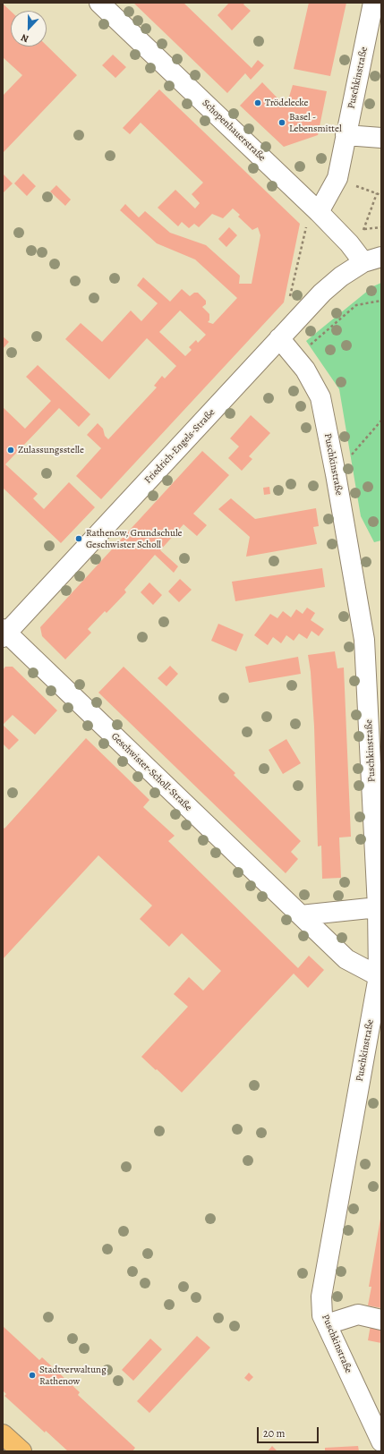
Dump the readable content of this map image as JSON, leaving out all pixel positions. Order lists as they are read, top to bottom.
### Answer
{
  "streets": {
    "street": [
      "Puschkinstraße",
      "Schopenhauerstraße",
      "Friedrich-Engels-Straße",
      "Geschwister-Scholl-Straße"
    ]
  },
  "crossings": [
    ["Puschkinstraße", "Schopenhauerstraße"],
    ["Puschkinstraße", "Friedrich-Engels-Straße"],
    ["Puschkinstraße", "Geschwister-Scholl-Straße"],
    ["Schopenhauerstraße", "Friedrich-Engels-Straße"],
    ["Friedrich-Engels-Straße", "Geschwister-Scholl-Straße"]
  ],
  "places": [
    "Trödelecke",
    "Basel - Lebensmittel",
    "Zulassungsstelle",
    "Rathenow, Grundschule Geschwister Scholl",
    "Stadtverwaltung Rathenow"
  ],
  "scale_bar": "20 m",
  "north": "bottom"
}
